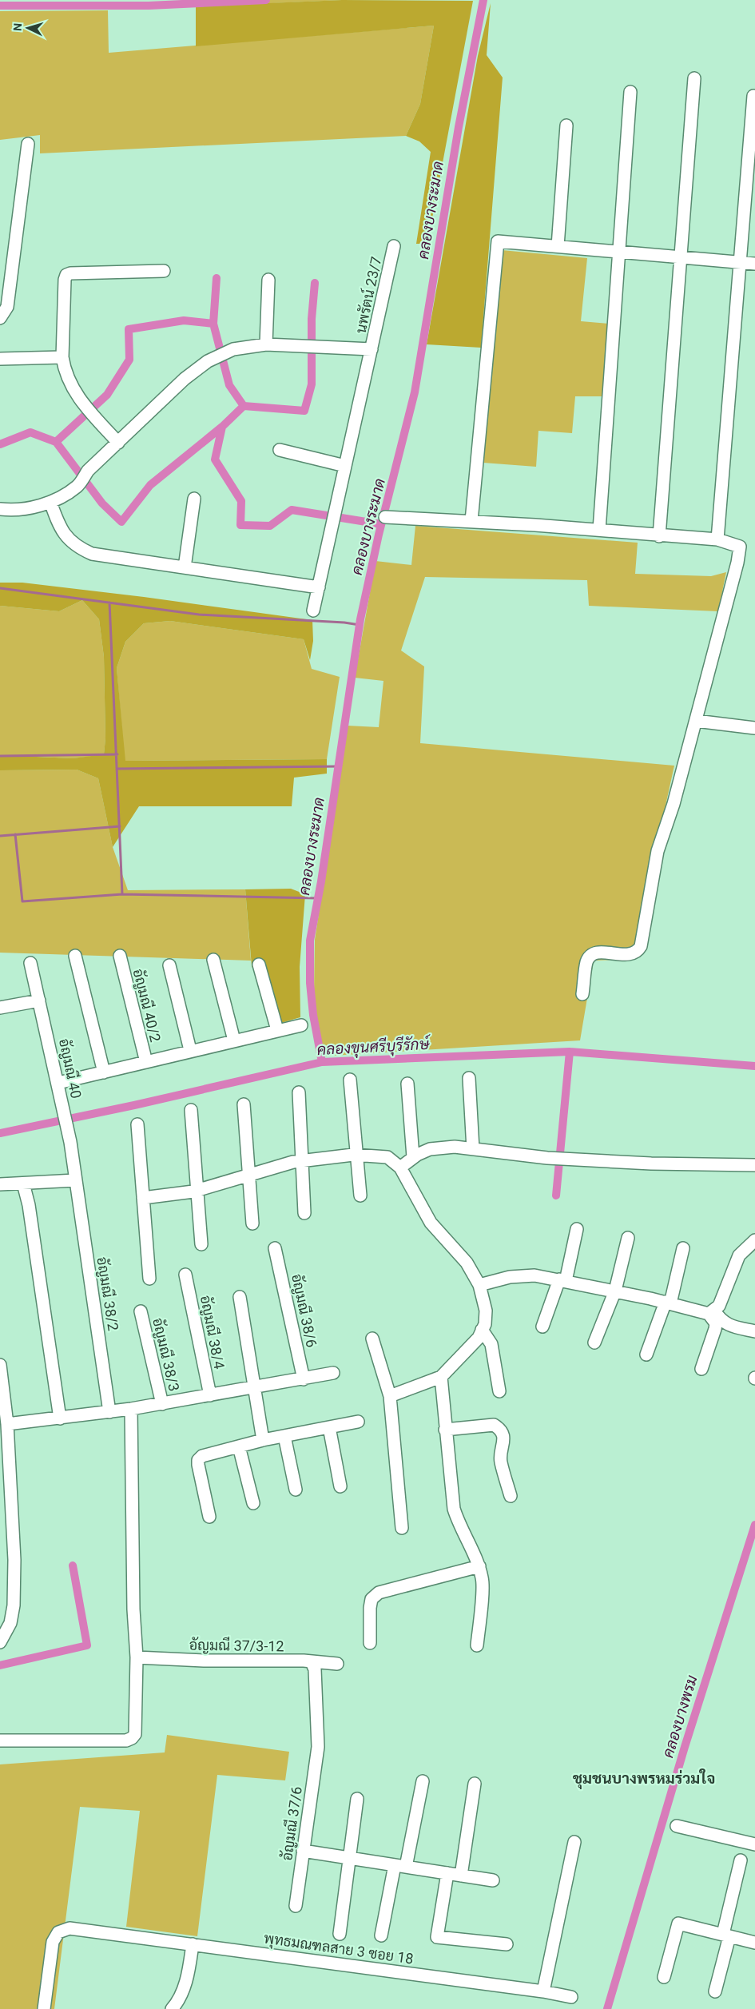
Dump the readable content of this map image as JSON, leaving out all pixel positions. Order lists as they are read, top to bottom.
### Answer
{
  "streets": {
    "street": [
      "นพรัตน์ 23/7",
      "อัญมณี 40/2",
      "อัญมณี 40",
      "อัญมณี 38/2",
      "อัญมณี 38/6",
      "อัญมณี 38/4",
      "อัญมณี 38/3",
      "อัญมณี 37/3-12",
      "อัญมณี 37/6",
      "พุทธมณฑลสาย 3 ซอย 18"
    ]
  },
  "crossings": [
    ["อัญมณี 40", "อัญมณี 38/2"],
    ["อัญมณี 37/3-12", "อัญมณี 37/6"]
  ],
  "districts": ["ชุมชนบางพรหมร่วมใจ"],
  "water": ["คลองบางระมาด", "คลองขุนศรีบุรีรักษ์", "คลองบางพรม"],
  "north": "left"
}
